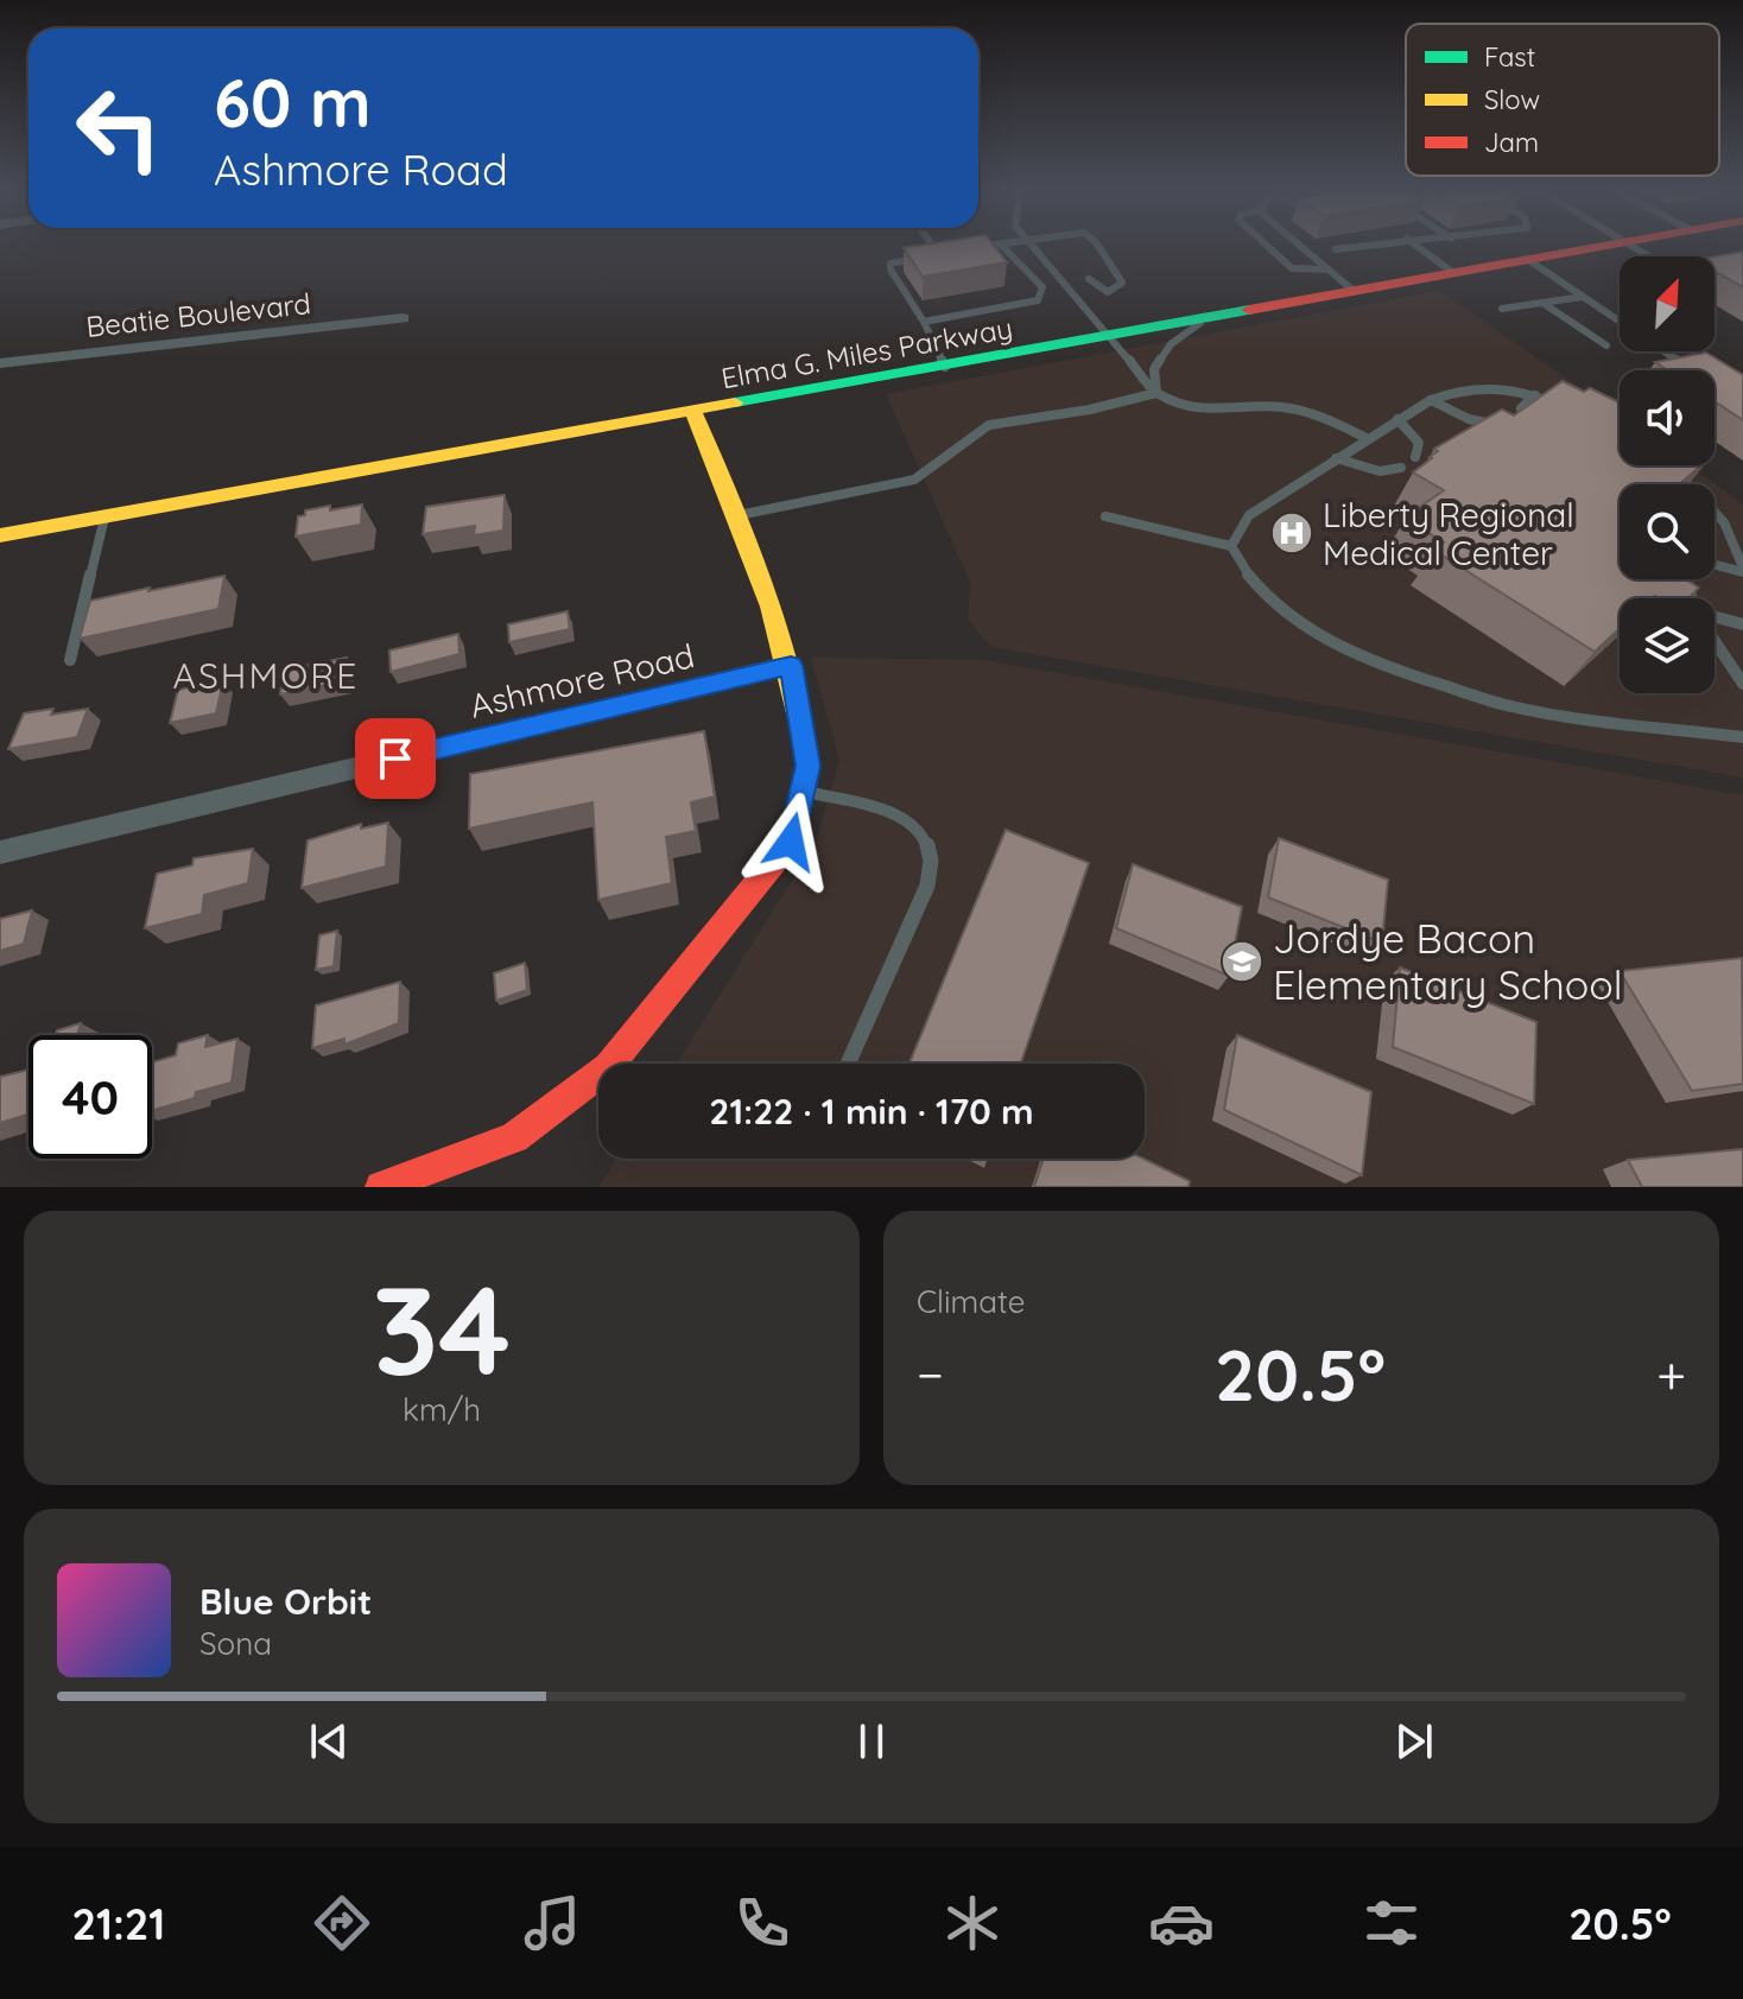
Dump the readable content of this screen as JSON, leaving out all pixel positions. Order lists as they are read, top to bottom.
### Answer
{
  "streets": {
    "main road": ["Elma G. Miles Parkway"],
    "street": ["Beatie Boulevard", "Ashmore Road"]
  },
  "districts": ["ASHMORE"],
  "places": {
    "hospital": ["Liberty Regional Medical Center"],
    "school or university": ["Jordye Bacon Elementary School"]
  },
  "legend": ["Fast", "Slow", "Jam"],
  "north": "top right",
  "page": {
    "turn": ["60 m", "Ashmore Road"],
    "limit": "40",
    "trip": "21:22 · 1 min · 170 m",
    "tile": [
      ["34", "km/h"],
      "Climate"
    ],
    "heat": ["−", "20.5°", "+"],
    "song": ["Blue Orbit", "Sona"],
    "tabs": ["21:21", "20.5°"]
  }
}
